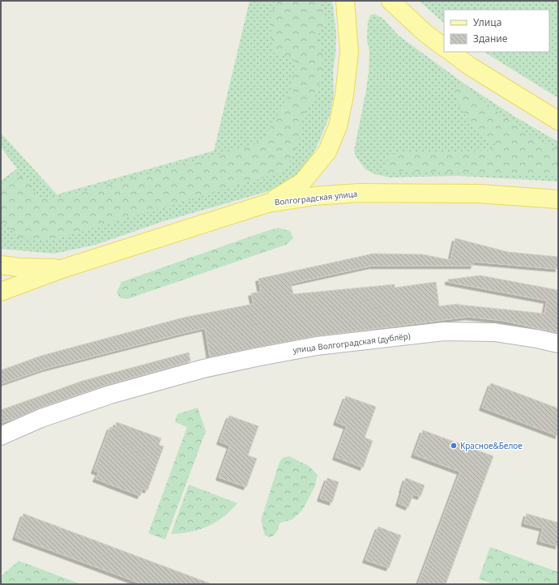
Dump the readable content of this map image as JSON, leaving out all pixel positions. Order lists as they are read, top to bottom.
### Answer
{
  "streets": {
    "main road": ["Волгоградская улица"],
    "street": ["улица Волгоградская (дублёр)"]
  },
  "places": ["Красное&Белое"],
  "legend": ["Улица", "Здание"]
}
